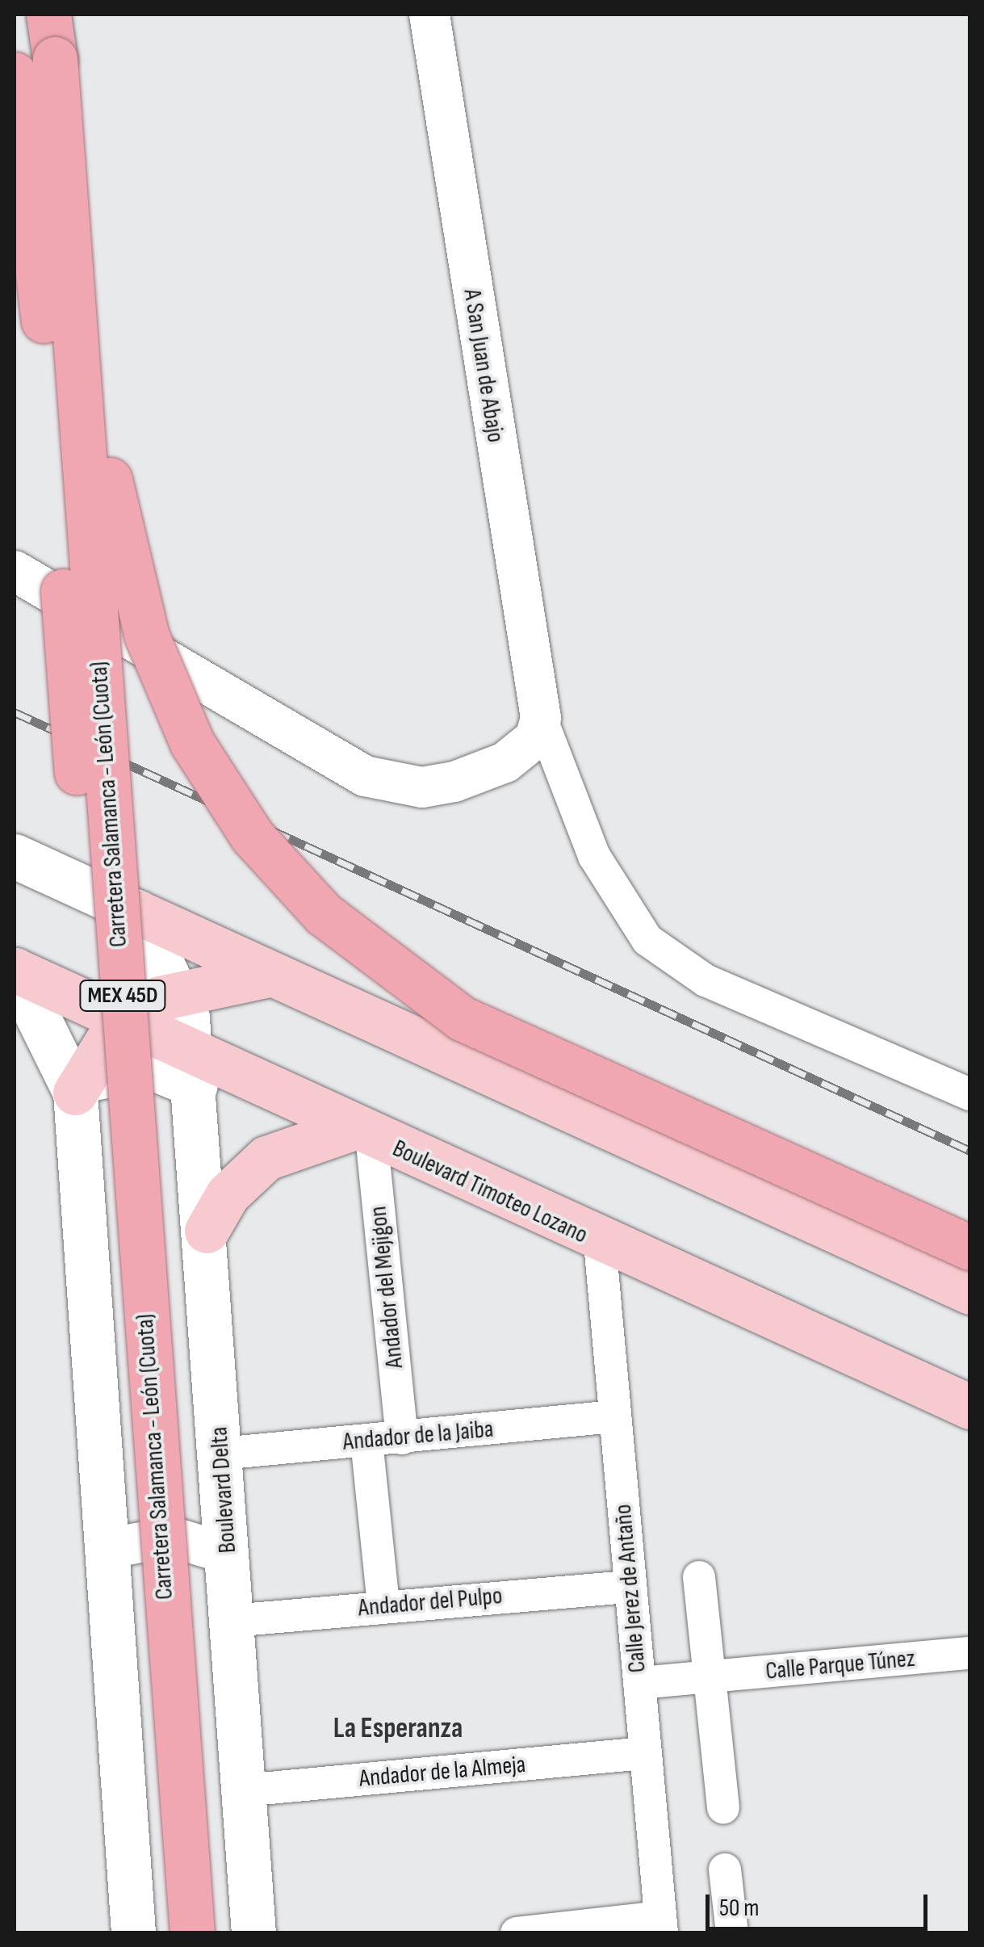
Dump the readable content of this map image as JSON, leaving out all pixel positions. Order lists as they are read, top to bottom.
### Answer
{
  "streets": {
    "highway": ["Carretera Salamanca - León (Cuota)", "MEX 45D"],
    "main road": ["Boulevard Timoteo Lozano", "Boulevard Delta"],
    "street": [
      "A San Juan de Abajo",
      "Andador del Mejigon",
      "Andador de la Jaiba",
      "Calle Jerez de Antaño",
      "Andador del Pulpo",
      "Calle Parque Túnez",
      "Andador de la Almeja"
    ]
  },
  "crossings": [
    ["Boulevard Timoteo Lozano", "Andador del Mejigon"],
    ["Boulevard Timoteo Lozano", "Boulevard Delta"],
    ["Boulevard Timoteo Lozano", "Calle Jerez de Antaño"],
    ["Andador del Mejigon", "Andador de la Jaiba"],
    ["Andador de la Jaiba", "Boulevard Delta"],
    ["Andador de la Jaiba", "Calle Jerez de Antaño"],
    ["Boulevard Delta", "Andador del Pulpo"],
    ["Boulevard Delta", "Andador de la Almeja"],
    ["Calle Jerez de Antaño", "Andador del Pulpo"],
    ["Calle Jerez de Antaño", "Calle Parque Túnez"],
    ["Calle Jerez de Antaño", "Andador de la Almeja"]
  ],
  "districts": ["La Esperanza"],
  "scale_bar": "50 m"
}
